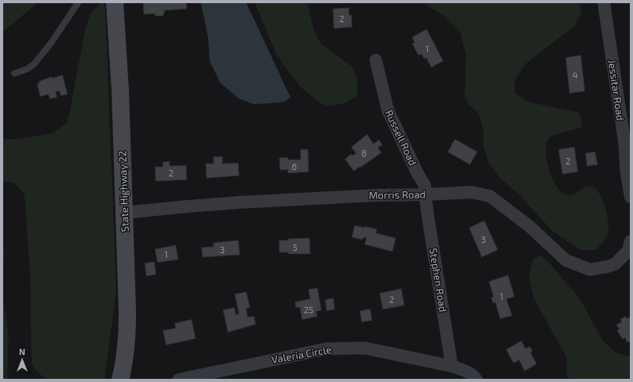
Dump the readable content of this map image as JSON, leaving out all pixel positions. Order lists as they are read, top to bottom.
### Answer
{
  "streets": {
    "main road": ["State Highway 22"],
    "street": [
      "Jessitar Road",
      "Russell Road",
      "Morris Road",
      "Stephen Road",
      "Valeria Circle"
    ]
  },
  "crossings": [
    ["Russell Road", "Morris Road"],
    ["Russell Road", "Stephen Road"],
    ["State Highway 22", "Morris Road"],
    ["Morris Road", "Stephen Road"],
    ["Stephen Road", "Valeria Circle"]
  ],
  "house_numbers": [
    "2",
    "1",
    "4",
    "8",
    "2",
    "6",
    "2",
    "3",
    "5",
    "3",
    "1",
    "1",
    "2",
    "25"
  ],
  "north": "top"
}
